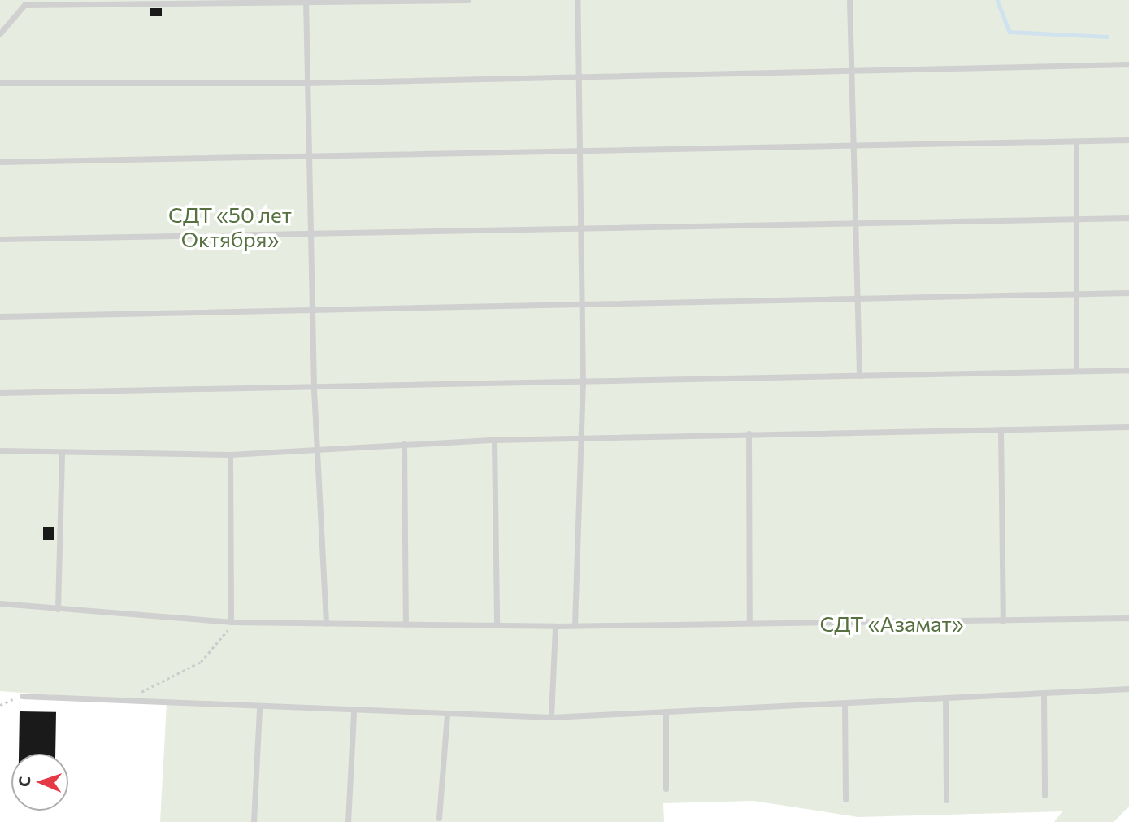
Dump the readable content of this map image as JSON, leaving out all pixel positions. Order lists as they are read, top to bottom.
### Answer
{
  "parks": ["СДТ «50 лет Октября»", "СДТ «Азамат»"],
  "north": "left"
}
